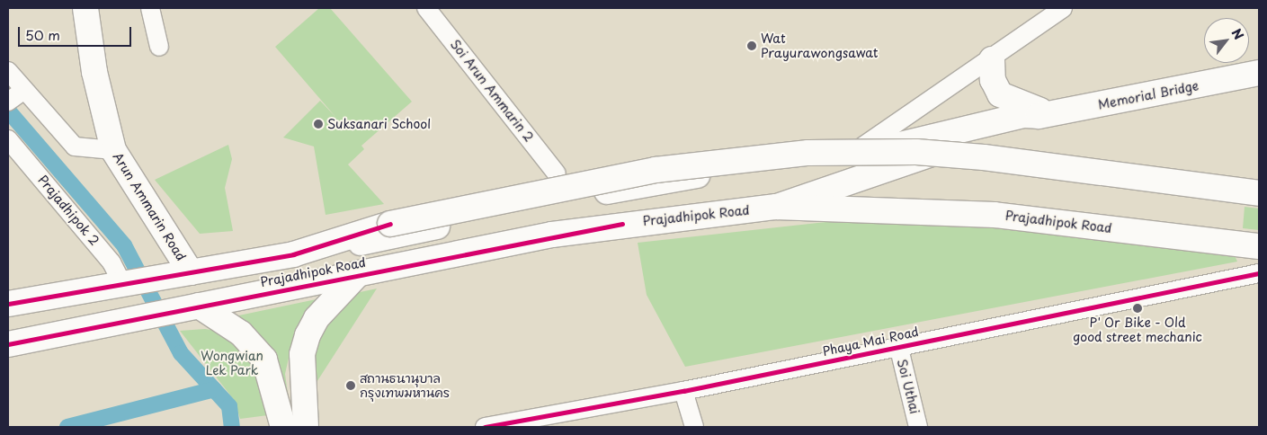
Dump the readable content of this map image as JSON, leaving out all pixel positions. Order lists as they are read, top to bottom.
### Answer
{
  "streets": {
    "main road": ["Memorial Bridge", "Arun Ammarin Road", "Prajadhipok Road"],
    "street": [
      "Soi Arun Ammarin 2",
      "Prajadhipok 2",
      "Phaya Mai Road",
      "Soi Uthai"
    ]
  },
  "crossings": [
    ["Memorial Bridge", "Prajadhipok Road"],
    ["Arun Ammarin Road", "Prajadhipok Road"],
    ["Prajadhipok 2", "Prajadhipok Road"],
    ["Phaya Mai Road", "Soi Uthai"]
  ],
  "parks": ["Wongwian Lek Park"],
  "places": [
    "Wat Prayurawongsawat",
    "Suksanari School",
    "P' Or Bike - Old good street mechanic",
    "สถานธนานุบาล กรุงเทพมหานคร"
  ],
  "scale_bar": "50 m",
  "north": "top right"
}
